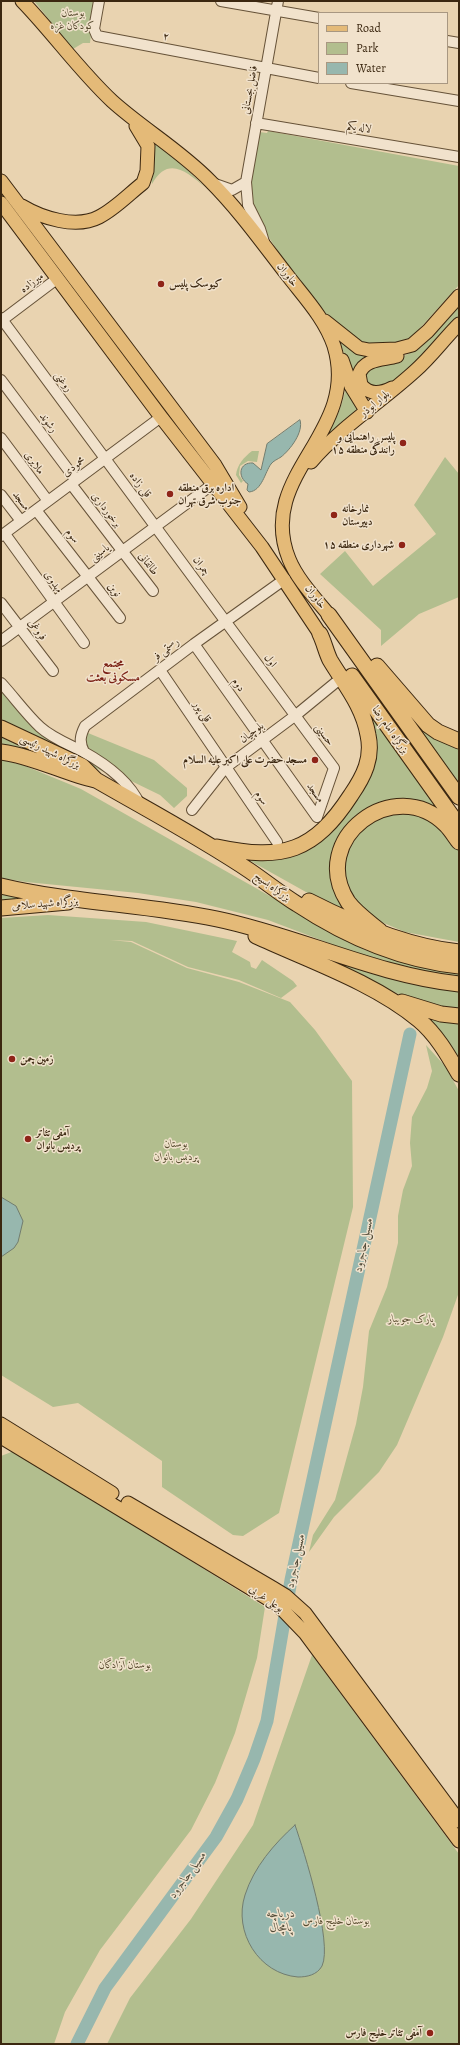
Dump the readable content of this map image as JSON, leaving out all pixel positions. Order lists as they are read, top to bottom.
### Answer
{
  "streets": {
    "highway": [
      "بزرگراه امام رضا",
      "بزرگراه شهید رئیسی",
      "بزرگراه بسیج",
      "بزرگراه شهید سلامی"
    ],
    "main road": ["خاوران", "بلوار ابوذر", "بوعلی غربی"],
    "street": [
      "۲",
      "فاضل بجستانی",
      "لاله یکم",
      "میرزاده",
      "روغنی",
      "رشوند",
      "ملایری",
      "محمودی",
      "قلی زاده",
      "مسجد",
      "برخورداری",
      "سوم",
      "یاسینی",
      "طالقانی",
      "چمران",
      "مهدوی",
      "نوین",
      "فروغی",
      "رستمی فر",
      "اول",
      "دوم",
      "قلی پور",
      "بلوچیان",
      "حسینی"
    ]
  },
  "crossings": [
    ["۲", "فاضل بجستانی"],
    ["فاضل بجستانی", "لاله یکم"],
    ["فاضل بجستانی", "خاوران"],
    ["خاوران", "میرزاده"],
    ["خاوران", "بلوار ابوذر"],
    ["خاوران", "محمودی"],
    ["خاوران", "یاسینی"],
    ["خاوران", "رستمی فر"],
    ["خاوران", "بزرگراه امام رضا"],
    ["میرزاده", "روغنی"],
    ["روغنی", "محمودی"],
    ["روغنی", "قلی زاده"],
    ["رشوند", "محمودی"],
    ["رشوند", "برخورداری"],
    ["ملایری", "محمودی"],
    ["محمودی", "قلی زاده"],
    ["محمودی", "مسجد"],
    ["محمودی", "برخورداری"],
    ["محمودی", "سوم"],
    ["محمودی", "مهدوی"],
    ["قلی زاده", "یاسینی"],
    ["قلی زاده", "چمران"],
    ["مسجد", "دوم"],
    ["مسجد", "بلوچیان"],
    ["مسجد", "حسینی"],
    ["برخورداری", "یاسینی"],
    ["برخورداری", "طالقانی"],
    ["سوم", "یاسینی"],
    ["سوم", "نوین"],
    ["سوم", "قلی پور"],
    ["سوم", "بلوچیان"],
    ["یاسینی", "طالقانی"],
    ["یاسینی", "چمران"],
    ["یاسینی", "مهدوی"],
    ["یاسینی", "نوین"],
    ["یاسینی", "فروغی"],
    ["چمران", "رستمی فر"],
    ["چمران", "اول"],
    ["رستمی فر", "اول"],
    ["رستمی فر", "دوم"],
    ["رستمی فر", "قلی پور"],
    ["اول", "بلوچیان"],
    ["اول", "حسینی"],
    ["دوم", "بلوچیان"],
    ["قلی پور", "بلوچیان"],
    ["بلوچیان", "حسینی"],
    ["بزرگراه شهید رئیسی", "بزرگراه بسیج"]
  ],
  "districts": ["مجتمع مسکونی بعثت"],
  "water": ["مسیل جاجرود", "دریاچه پامچال"],
  "parks": [
    "بوستان کودکان غزه",
    "بوستان پردیس بانوان",
    "پارک جویبار",
    "بوستان آزادگان",
    "بوستان خلیج فارس"
  ],
  "places": [
    "کیوسک پلیس",
    "پلیس راهنمایی و رانندگی منطقه ۱۵",
    "اداره برق منطقه جنوب شرق تهران",
    "نمارخانه دبیرستان",
    "شهرداری منطقه ۱۵",
    "مسجد حضرت علی اکبر علیه السلام",
    "زمین چمن",
    "آمفی تئاتر پردیس بانوان",
    "آمفی تئاتر خلیج فارس"
  ],
  "legend": ["Road", "Park", "Water"]
}
